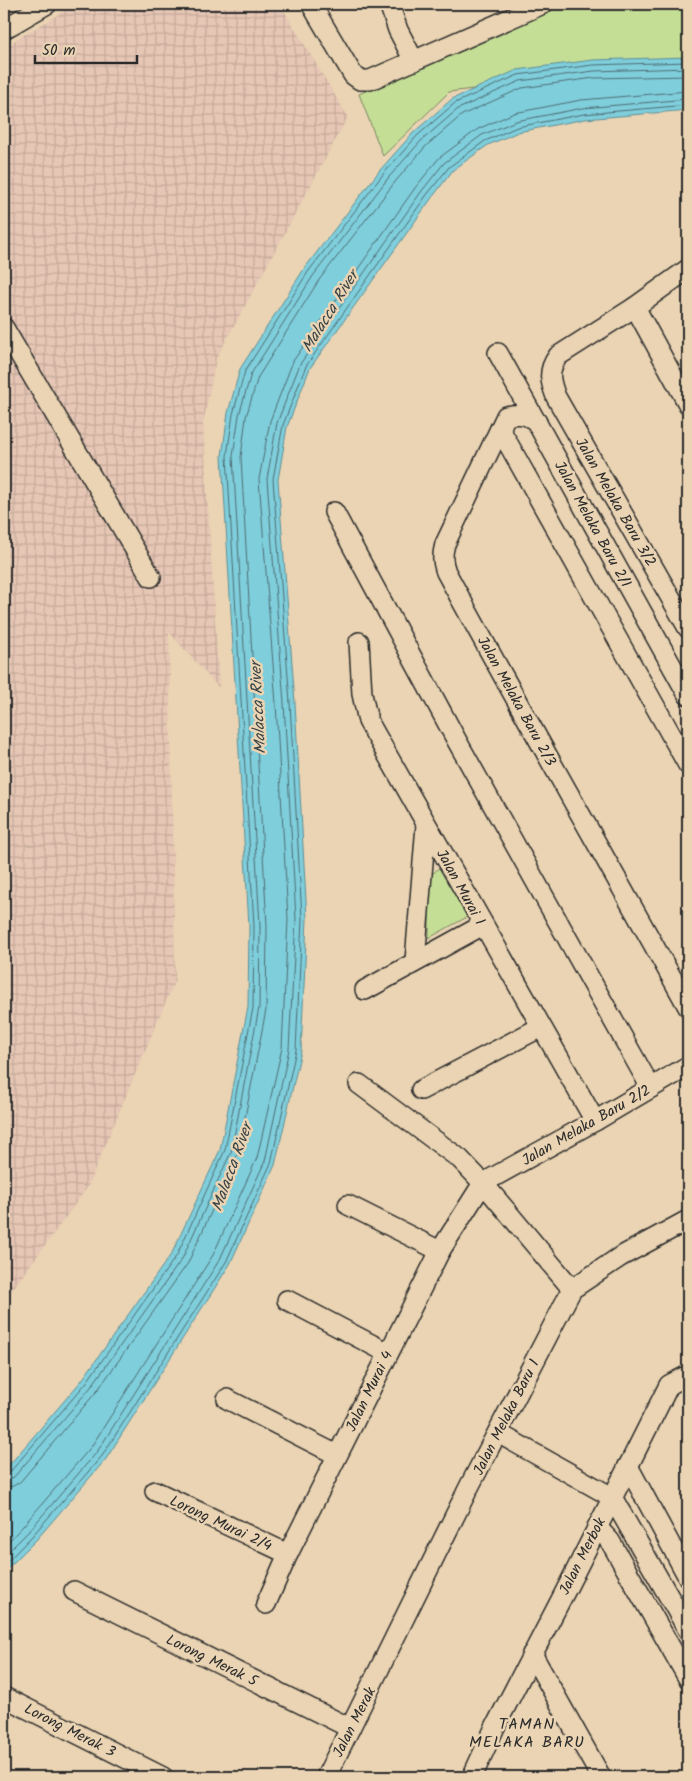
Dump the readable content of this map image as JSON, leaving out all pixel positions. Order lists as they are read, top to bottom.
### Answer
{
  "streets": {
    "street": [
      "Jalan Melaka Baru 3/2",
      "Jalan Melaka Baru 2/1",
      "Jalan Melaka Baru 2/3",
      "Jalan Murai 1",
      "Jalan Melaka Baru 2/2",
      "Jalan Murai 4",
      "Jalan Melaka Baru 1",
      "Lorong Murai 2/4",
      "Jalan Merbok",
      "Lorong Merak 5",
      "Jalan Merak",
      "Lorong Merak 3"
    ]
  },
  "crossings": [
    ["Jalan Melaka Baru 2/1", "Jalan Melaka Baru 2/3"],
    ["Jalan Murai 1", "Jalan Melaka Baru 2/2"],
    ["Jalan Melaka Baru 2/2", "Jalan Murai 4"],
    ["Jalan Murai 4", "Lorong Murai 2/4"],
    ["Jalan Melaka Baru 1", "Jalan Merak"],
    ["Lorong Merak 5", "Jalan Merak"]
  ],
  "districts": ["TAMAN MELAKA BARU"],
  "water": ["Malacca River"],
  "scale_bar": "50 m"
}
